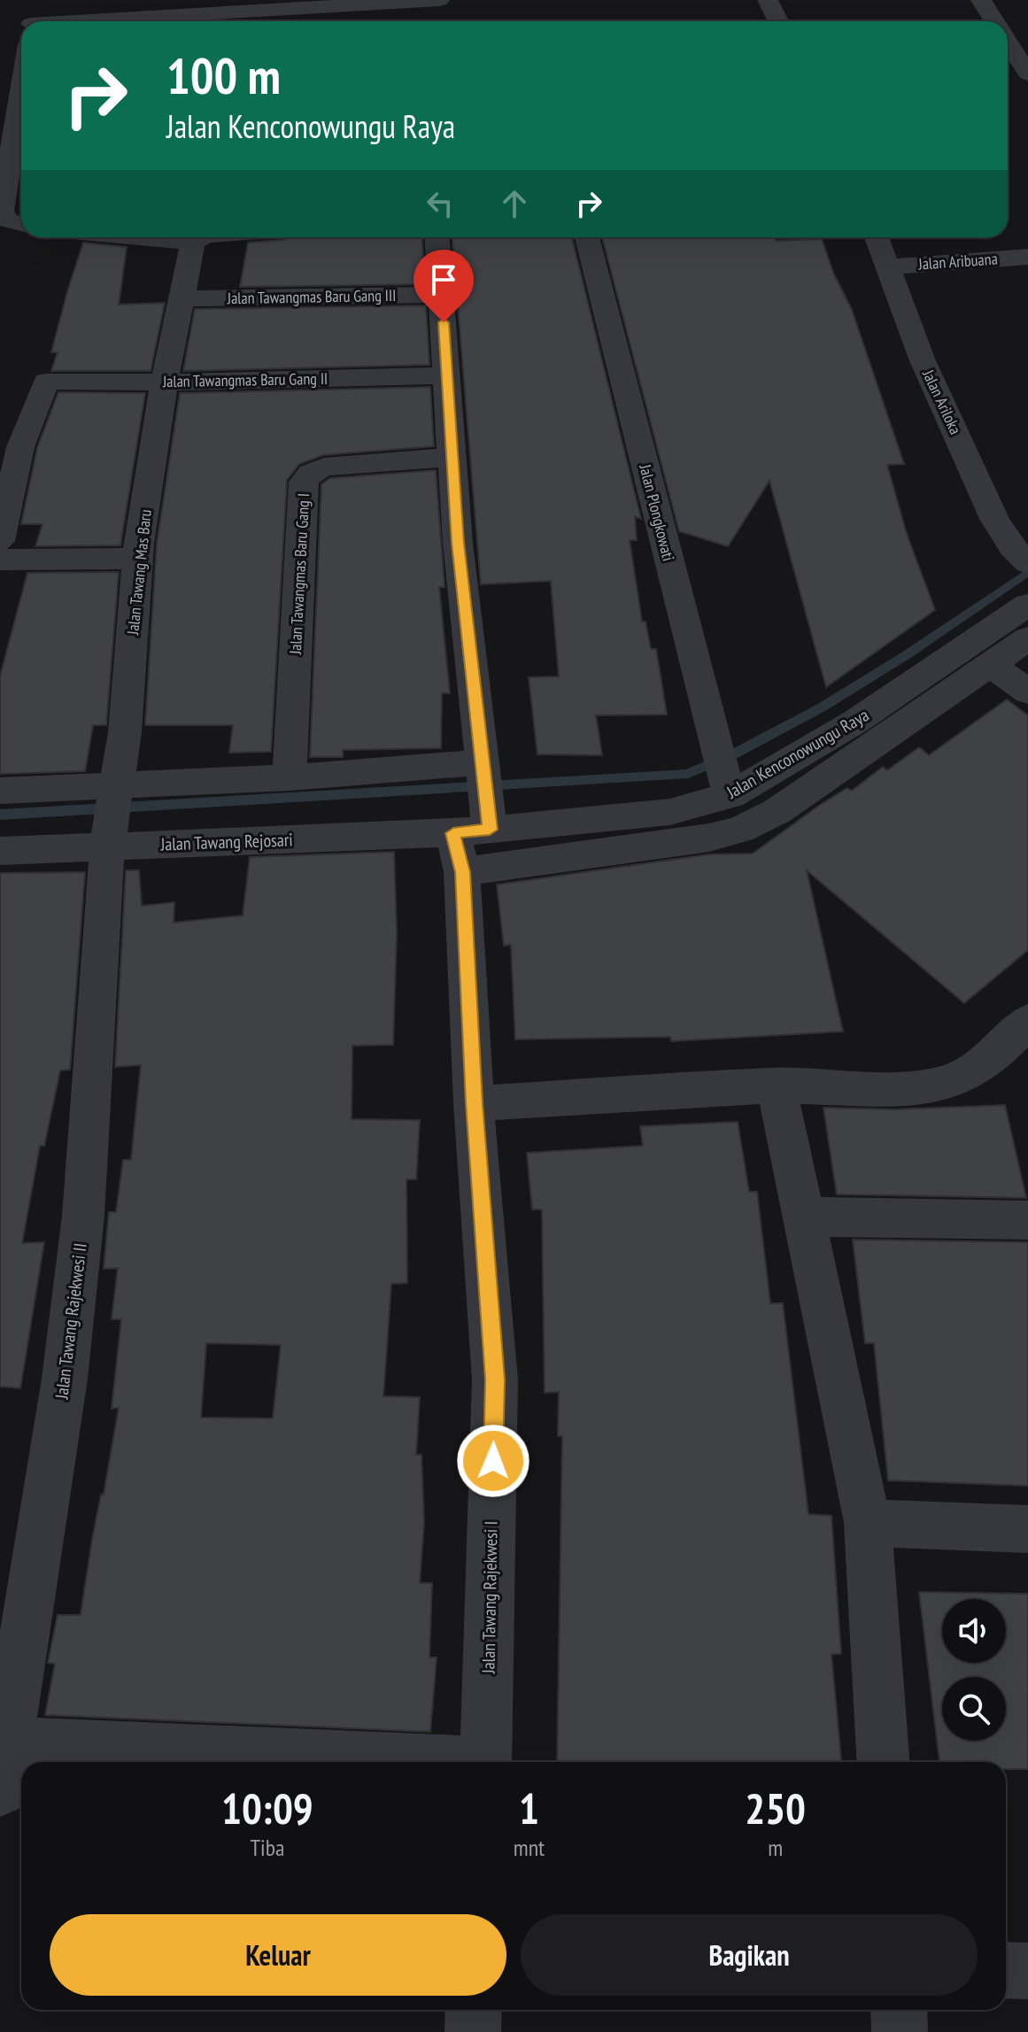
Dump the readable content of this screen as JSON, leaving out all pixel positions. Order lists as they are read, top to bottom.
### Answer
{
  "streets": {
    "street": [
      "Jalan Aribuana",
      "Jalan Tawangmas Baru Gang III",
      "Jalan Tawangmas Baru Gang II",
      "Jalan Ariloka",
      "Jalan Plongkowati",
      "Jalan Tawang Mas Baru",
      "Jalan Tawangmas Baru Gang I",
      "Jalan Kenconowungu Raya",
      "Jalan Tawang Rejosari",
      "Jalan Tawang Rajekwesi II",
      "Jalan Tawang Rajekwesi I"
    ]
  },
  "crossings": [
    ["Jalan Aribuana", "Jalan Ariloka"],
    ["Jalan Tawangmas Baru Gang III", "Jalan Tawang Mas Baru"],
    ["Jalan Tawangmas Baru Gang III", "Jalan Tawang Rajekwesi I"],
    ["Jalan Tawangmas Baru Gang II", "Jalan Tawang Mas Baru"],
    ["Jalan Tawangmas Baru Gang II", "Jalan Tawang Rajekwesi I"],
    ["Jalan Plongkowati", "Jalan Kenconowungu Raya"],
    ["Jalan Tawang Mas Baru", "Jalan Tawang Rejosari"],
    ["Jalan Tawang Mas Baru", "Jalan Tawang Rajekwesi II"],
    ["Jalan Tawangmas Baru Gang I", "Jalan Tawang Rajekwesi I"],
    ["Jalan Kenconowungu Raya", "Jalan Tawang Rejosari"],
    ["Jalan Kenconowungu Raya", "Jalan Tawang Rajekwesi I"],
    ["Jalan Tawang Rejosari", "Jalan Tawang Rajekwesi II"],
    ["Jalan Tawang Rejosari", "Jalan Tawang Rajekwesi I"]
  ],
  "page": {
    "turn": ["100 m", "Jalan Kenconowungu Raya"],
    "eta": [
      "10:09",
      "Tiba",
      "1",
      "mnt",
      "250",
      "m"
    ],
    "buttons": ["Keluar", "Bagikan"]
  }
}
